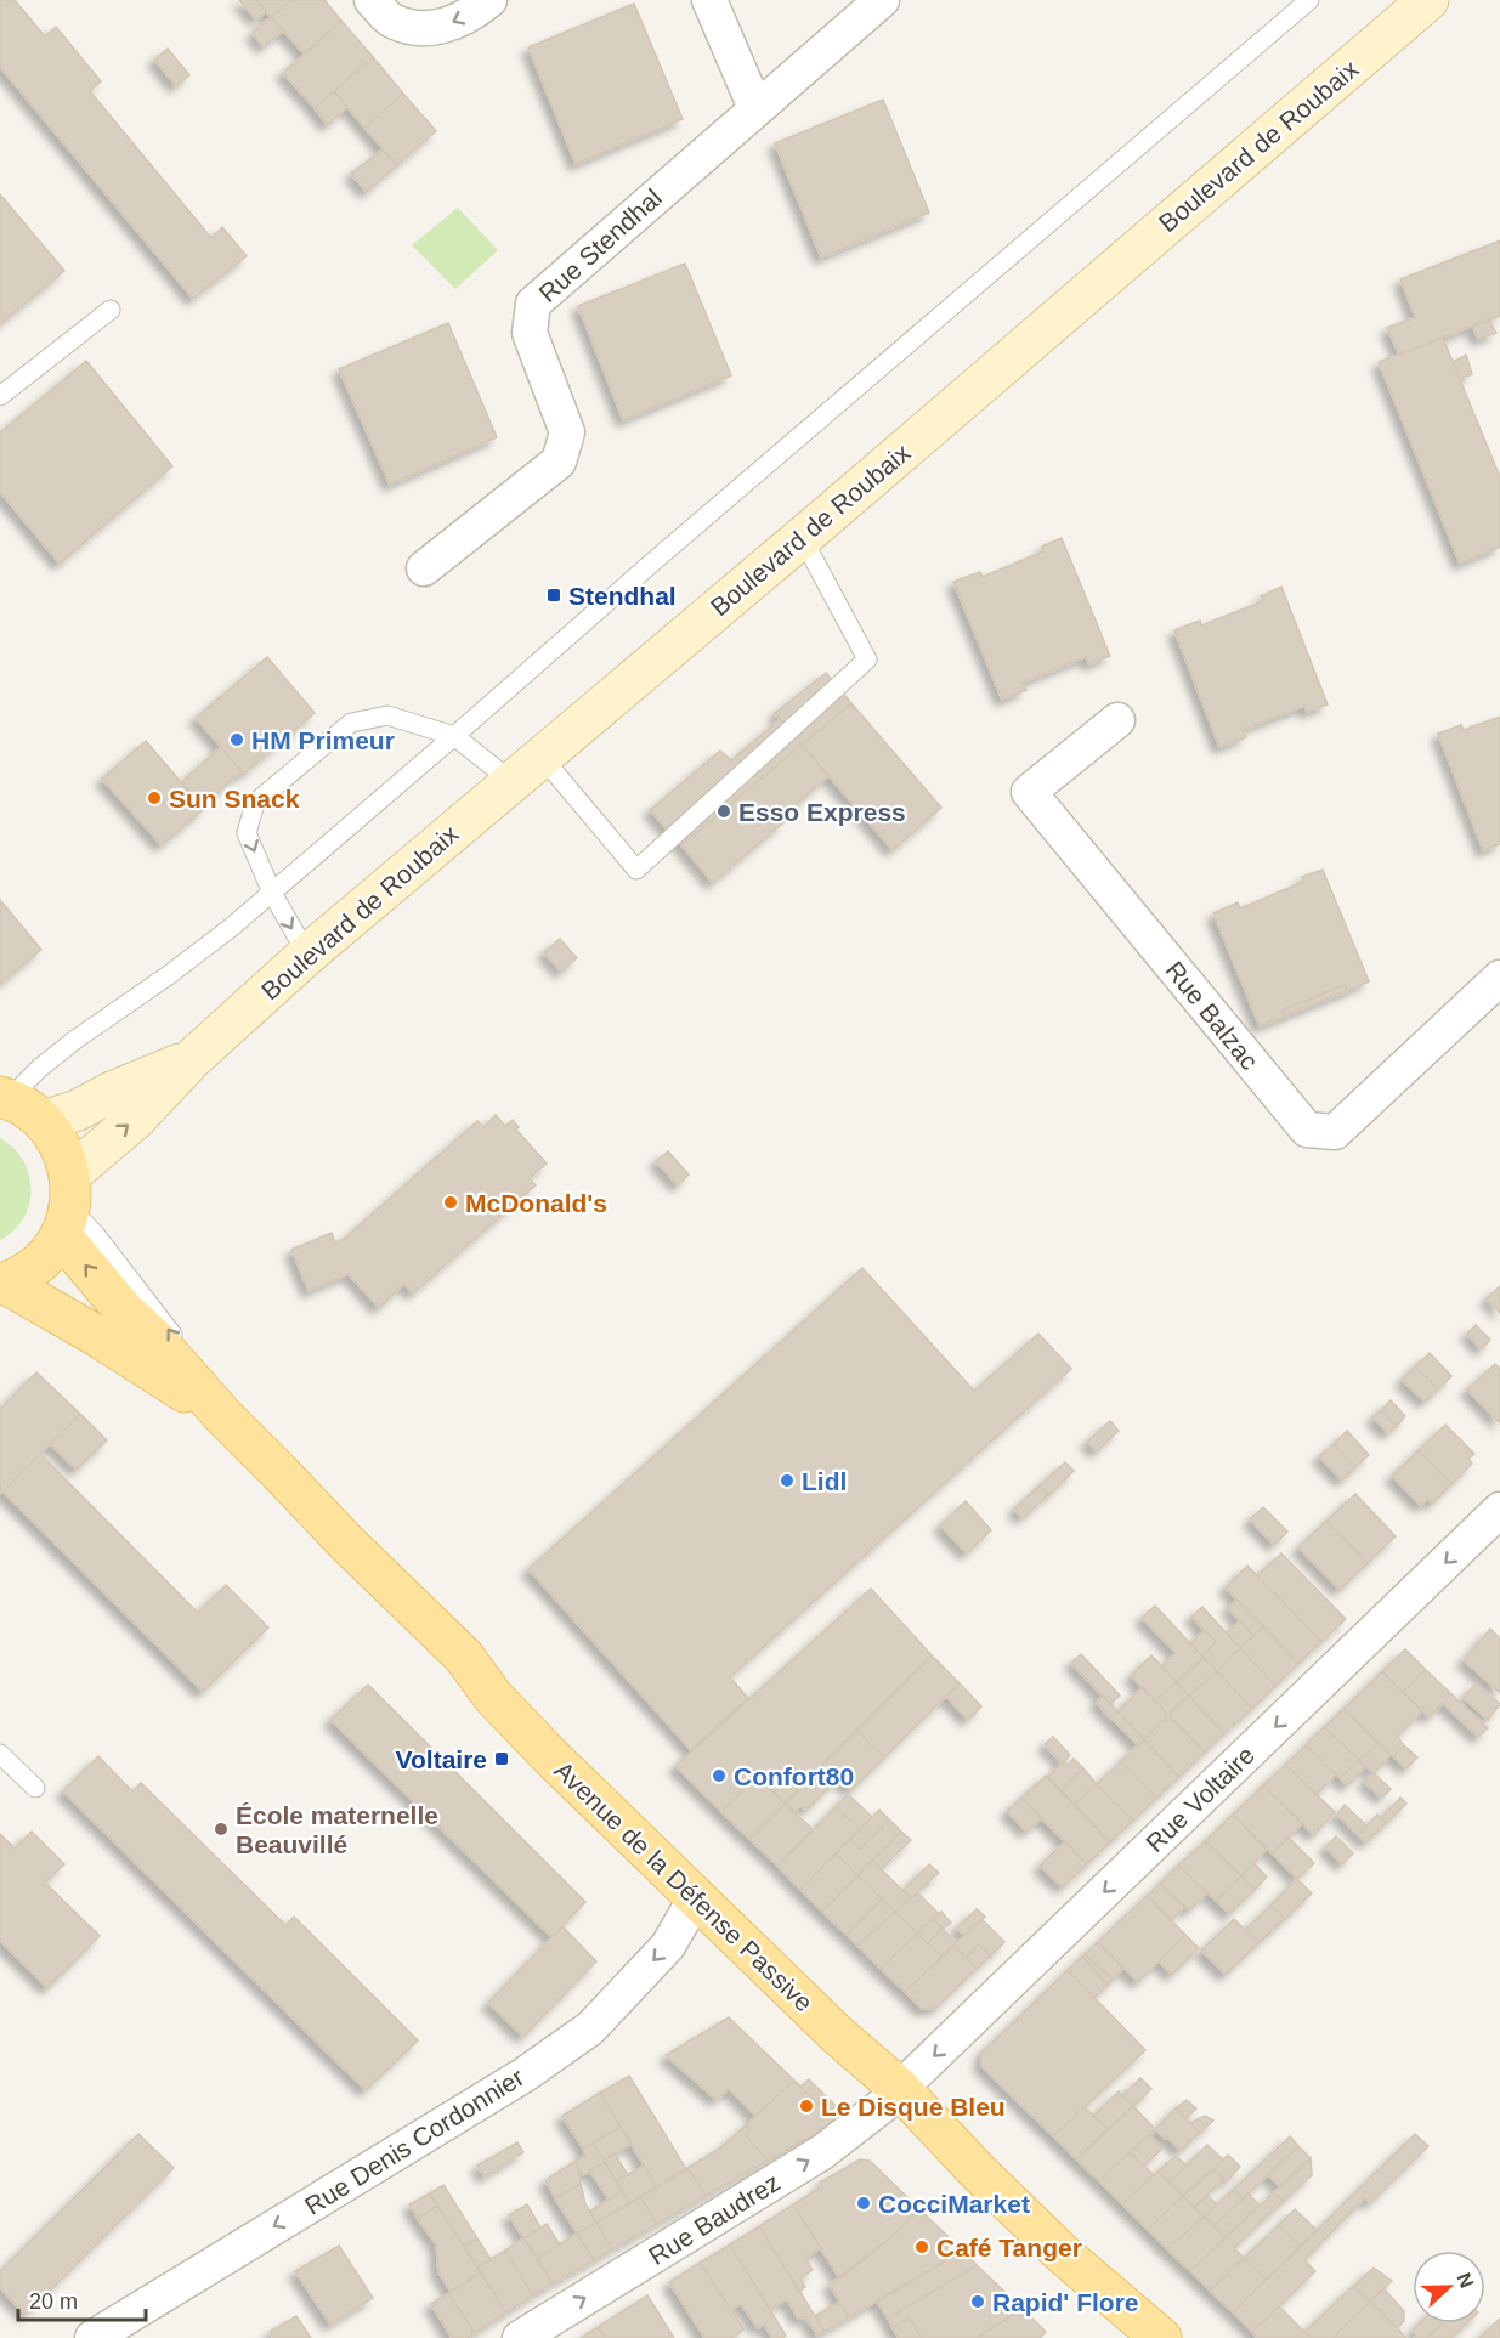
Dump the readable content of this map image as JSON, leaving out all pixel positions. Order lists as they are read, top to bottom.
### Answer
{
  "streets": {
    "main road": ["Boulevard de Roubaix", "Avenue de la Défense Passive"],
    "street": [
      "Rue Stendhal",
      "Rue Balzac",
      "Rue Voltaire",
      "Rue Denis Cordonnier",
      "Rue Baudrez"
    ]
  },
  "crossings": [
    ["Boulevard de Roubaix", "Avenue de la Défense Passive"],
    ["Rue Voltaire", "Avenue de la Défense Passive"],
    ["Rue Voltaire", "Rue Baudrez"],
    ["Avenue de la Défense Passive", "Rue Denis Cordonnier"],
    ["Avenue de la Défense Passive", "Rue Baudrez"]
  ],
  "one_way": ["Rue Voltaire", "Rue Denis Cordonnier", "Rue Baudrez"],
  "places": {
    "transit": ["Stendhal", "Voltaire"],
    "other": [
      "HM Primeur",
      "Sun Snack",
      "Esso Express",
      "McDonald's",
      "Lidl",
      "Confort80",
      "École maternelle Beauvillé",
      "Le Disque Bleu",
      "CocciMarket",
      "Café Tanger",
      "Rapid' Flore"
    ]
  },
  "scale_bar": "20 m",
  "north": "right"
}
